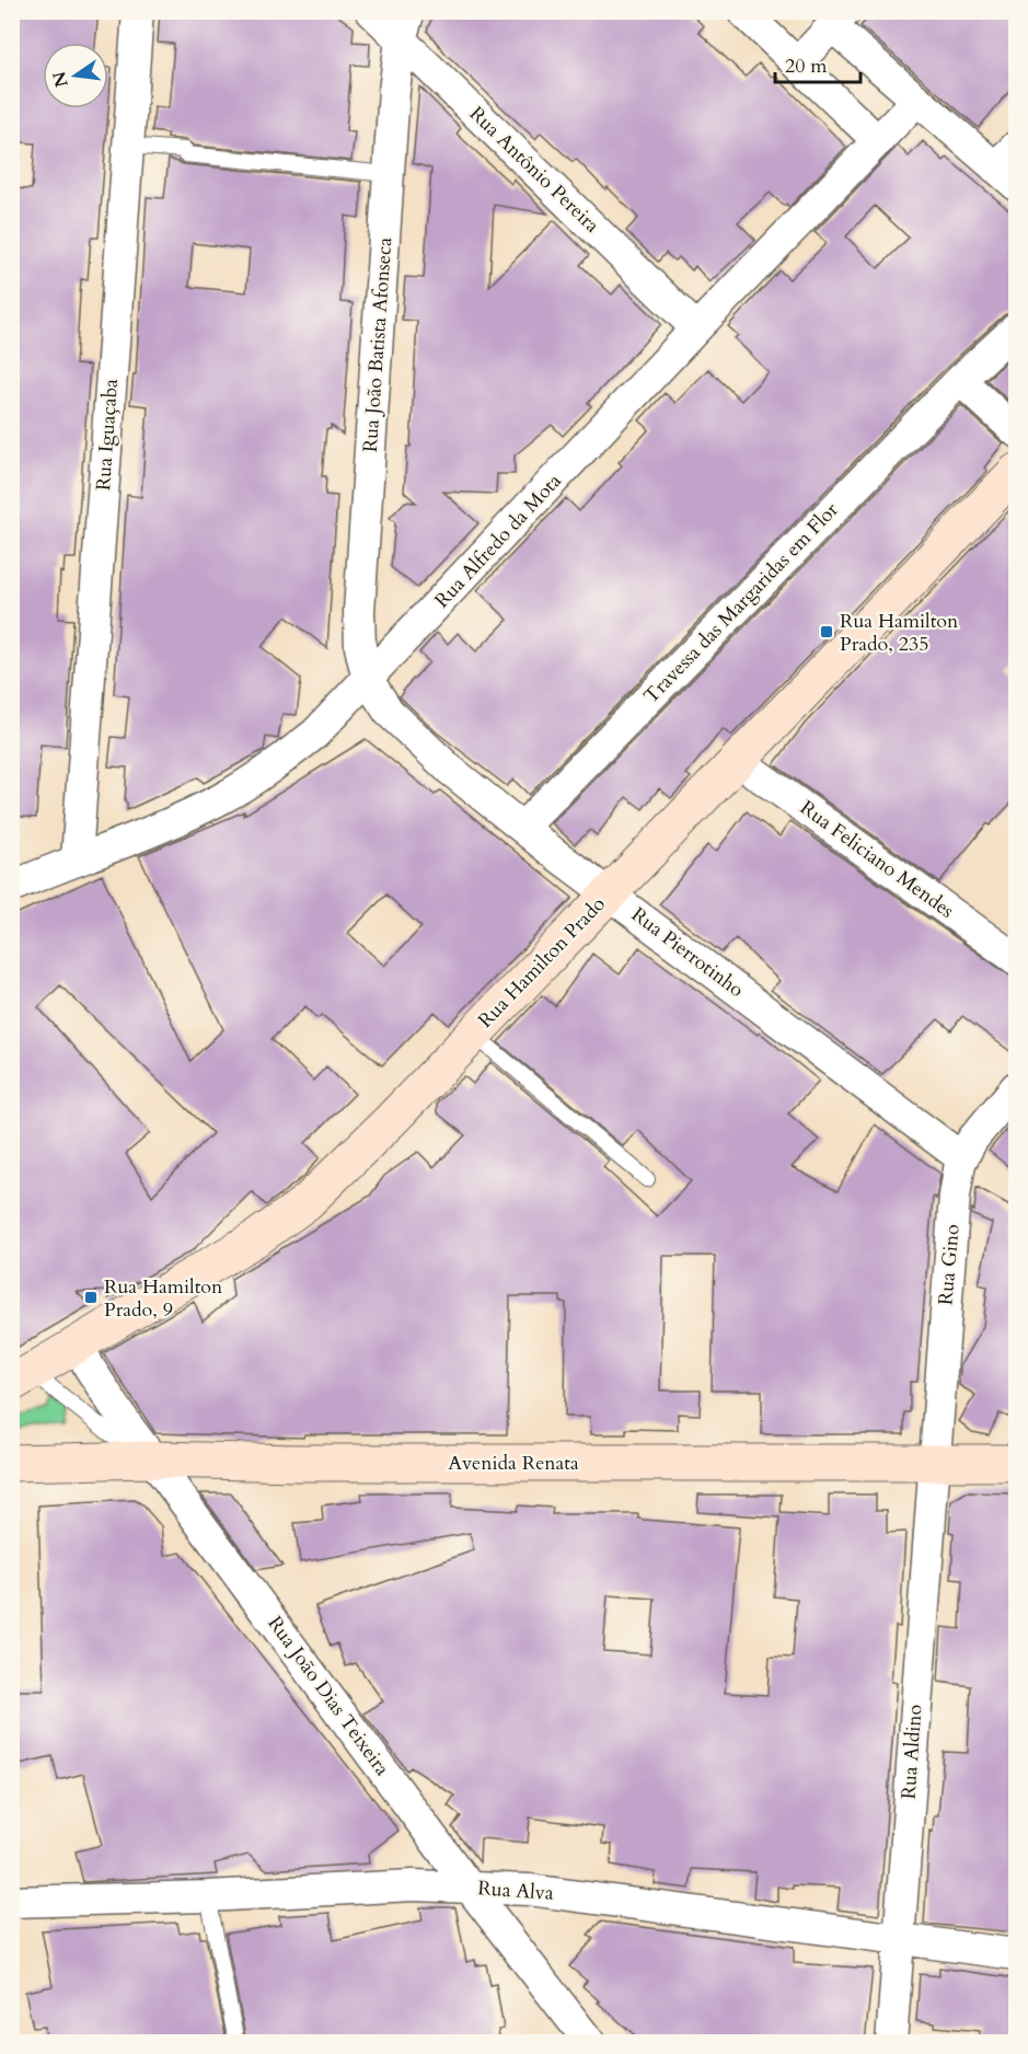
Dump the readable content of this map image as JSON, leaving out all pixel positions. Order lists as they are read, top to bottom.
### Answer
{
  "streets": {
    "main road": ["Rua Hamilton Prado", "Avenida Renata"],
    "street": [
      "Rua Antônio Pereira",
      "Rua João Batista Afonseca",
      "Rua Iguaçaba",
      "Rua Alfredo da Mota",
      "Travessa das Margaridas em Flor",
      "Rua Feliciano Mendes",
      "Rua Pierrotinho",
      "Rua Gino",
      "Rua João Dias Teixeira",
      "Rua Aldino",
      "Rua Alva"
    ]
  },
  "crossings": [
    ["Rua Antônio Pereira", "Rua João Batista Afonseca"],
    ["Rua Antônio Pereira", "Rua Alfredo da Mota"],
    ["Rua João Batista Afonseca", "Rua Alfredo da Mota"],
    ["Rua João Batista Afonseca", "Rua Pierrotinho"],
    ["Rua Iguaçaba", "Rua Alfredo da Mota"],
    ["Rua Alfredo da Mota", "Rua Pierrotinho"],
    ["Travessa das Margaridas em Flor", "Rua Pierrotinho"],
    ["Rua Feliciano Mendes", "Rua Hamilton Prado"],
    ["Rua Pierrotinho", "Rua Hamilton Prado"],
    ["Rua Pierrotinho", "Rua Gino"],
    ["Rua Hamilton Prado", "Rua João Dias Teixeira"],
    ["Rua Gino", "Avenida Renata"],
    ["Rua Gino", "Rua Aldino"],
    ["Avenida Renata", "Rua João Dias Teixeira"],
    ["Avenida Renata", "Rua Aldino"],
    ["Rua João Dias Teixeira", "Rua Alva"],
    ["Rua Aldino", "Rua Alva"]
  ],
  "places": {
    "transit": ["Rua Hamilton Prado, 235", "Rua Hamilton Prado, 9"]
  },
  "scale_bar": "20 m",
  "north": "left"
}
